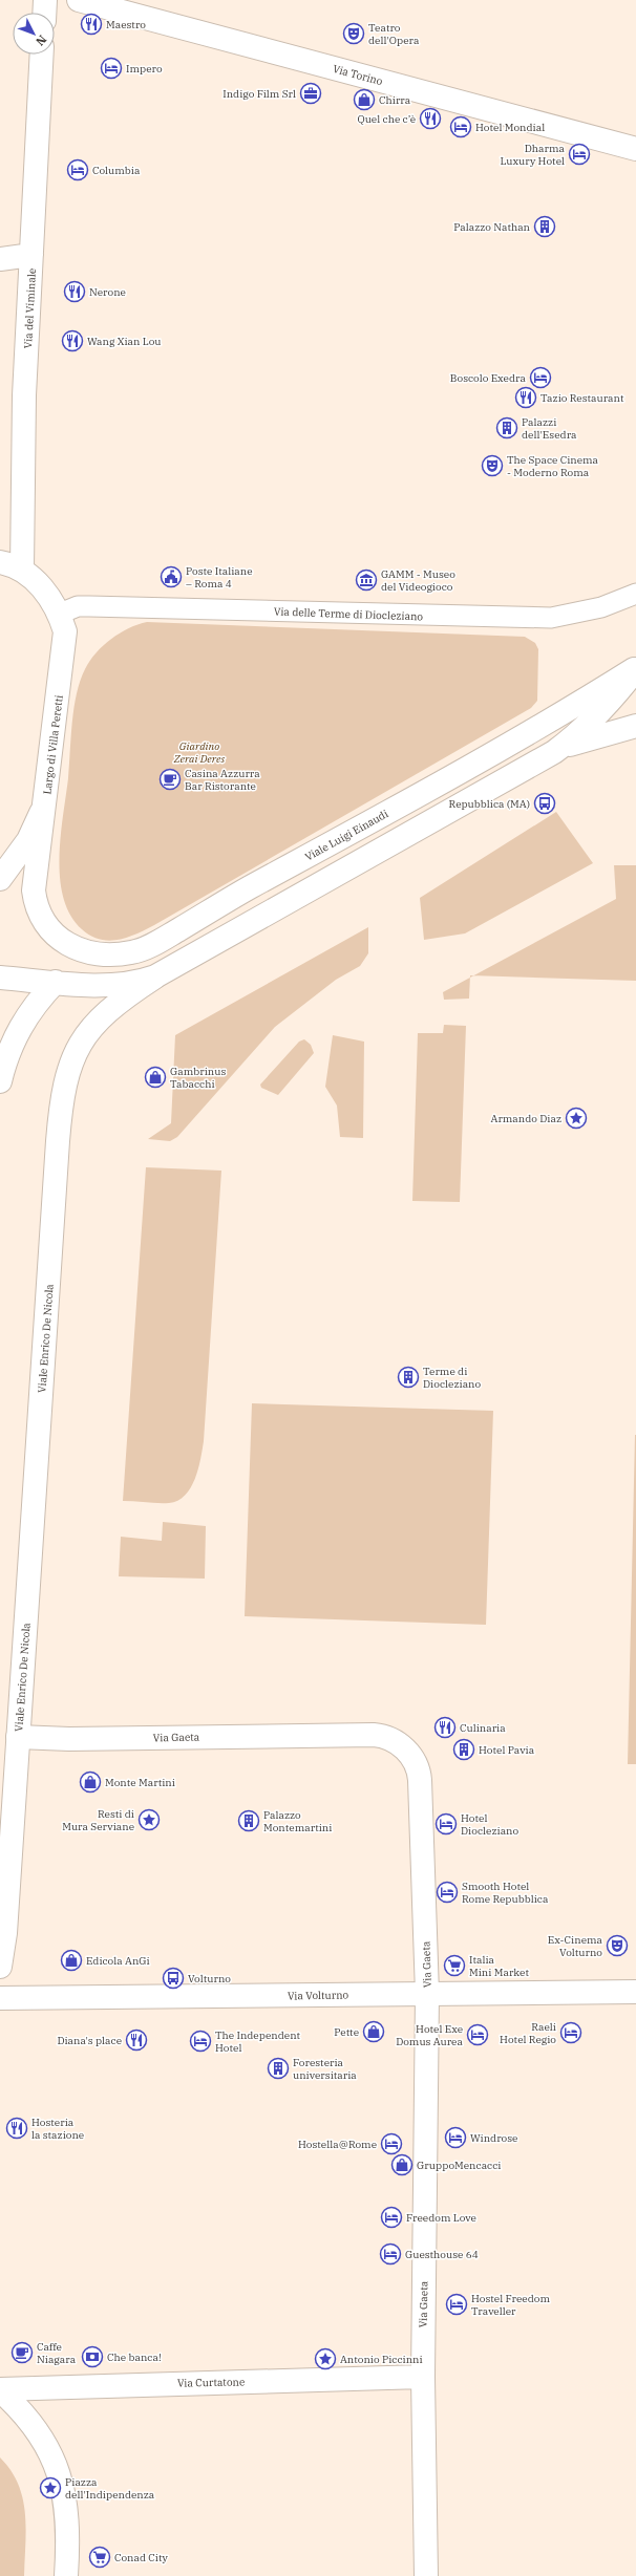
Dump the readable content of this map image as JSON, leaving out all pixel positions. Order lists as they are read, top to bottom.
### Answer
{
  "streets": {
    "street": [
      "Via Torino",
      "Via del Viminale",
      "Via delle Terme di Diocleziano",
      "Largo di Villa Peretti",
      "Viale Luigi Einaudi",
      "Viale Enrico De Nicola",
      "Via Gaeta",
      "Via Volturno",
      "Via Curtatone"
    ]
  },
  "crossings": [
    ["Via del Viminale", "Largo di Villa Peretti"],
    ["Via delle Terme di Diocleziano", "Largo di Villa Peretti"],
    ["Largo di Villa Peretti", "Viale Luigi Einaudi"],
    ["Viale Enrico De Nicola", "Via Gaeta"],
    ["Via Gaeta", "Via Volturno"],
    ["Via Gaeta", "Via Curtatone"]
  ],
  "parks": ["Giardino Zerai Deres"],
  "places": {
    "restaurant": [
      "Maestro",
      "Quel che c’è",
      "Nerone",
      "Wang Xian Lou",
      "Tazio Restaurant",
      "Culinaria",
      "Diana's place",
      "Hosteria la stazione"
    ],
    "theatre": ["Teatro dell'Opera", "The Space Cinema - Moderno Roma", "Ex-Cinema Volturno"],
    "hotel": [
      "Impero",
      "Hotel Mondial",
      "Dharma Luxury Hotel",
      "Columbia",
      "Boscolo Exedra",
      "Hotel Diocleziano",
      "Smooth Hotel Rome Repubblica",
      "Raeli Hotel Regio",
      "Hotel Exe Domus Aurea",
      "The Independent Hotel",
      "Windrose",
      "Hostella@Rome",
      "Freedom Love",
      "Guesthouse 64",
      "Hostel Freedom Traveller"
    ],
    "office": ["Indigo Film Srl"],
    "shop": [
      "Chirra",
      "Gambrinus Tabacchi",
      "Monte Martini",
      "Edicola AnGi",
      "Pette",
      "GruppoMencacci"
    ],
    "building": [
      "Palazzo Nathan",
      "Palazzi dell'Esedra",
      "Terme di Diocleziano",
      "Hotel Pavia",
      "Palazzo Montemartini",
      "Foresteria universitaria"
    ],
    "public building": ["Poste Italiane – Roma 4"],
    "museum": ["GAMM - Museo del Videogioco"],
    "cafe": ["Casina Azzurra Bar Ristorante", "Caffe Niagara"],
    "bus stop": ["Repubblica (MA)", "Volturno"],
    "place": [
      "Armando Diaz",
      "Resti di Mura Serviane",
      "Antonio Piccinni",
      "Piazza dell'Indipendenza"
    ],
    "supermarket": ["Italia Mini Market", "Conad City"],
    "bank": ["Che banca!"]
  },
  "north": "bottom right"
}
